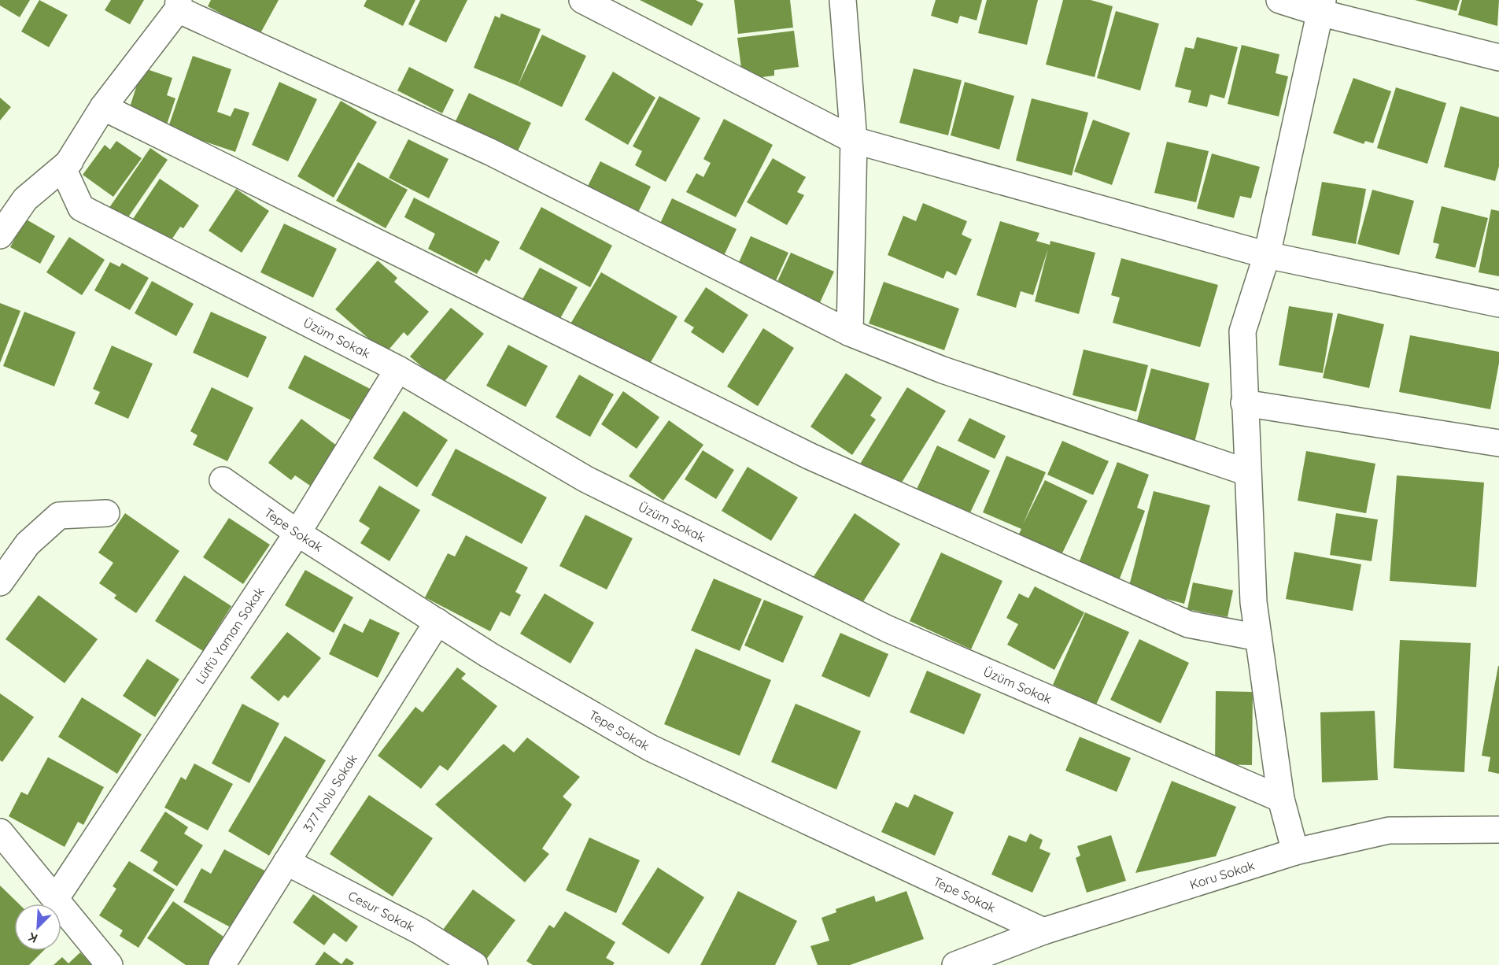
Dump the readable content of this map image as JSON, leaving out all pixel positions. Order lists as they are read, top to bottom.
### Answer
{
  "streets": {
    "street": [
      "Üzüm Sokak",
      "Tepe Sokak",
      "Lütfü Yaman Sokak",
      "377 Nolu Sokak",
      "Koru Sokak",
      "Cesur Sokak"
    ]
  },
  "crossings": [
    ["Üzüm Sokak", "Lütfü Yaman Sokak"],
    ["Tepe Sokak", "Lütfü Yaman Sokak"],
    ["Tepe Sokak", "377 Nolu Sokak"],
    ["Tepe Sokak", "Koru Sokak"],
    ["377 Nolu Sokak", "Cesur Sokak"]
  ],
  "north": "bottom left"
}
